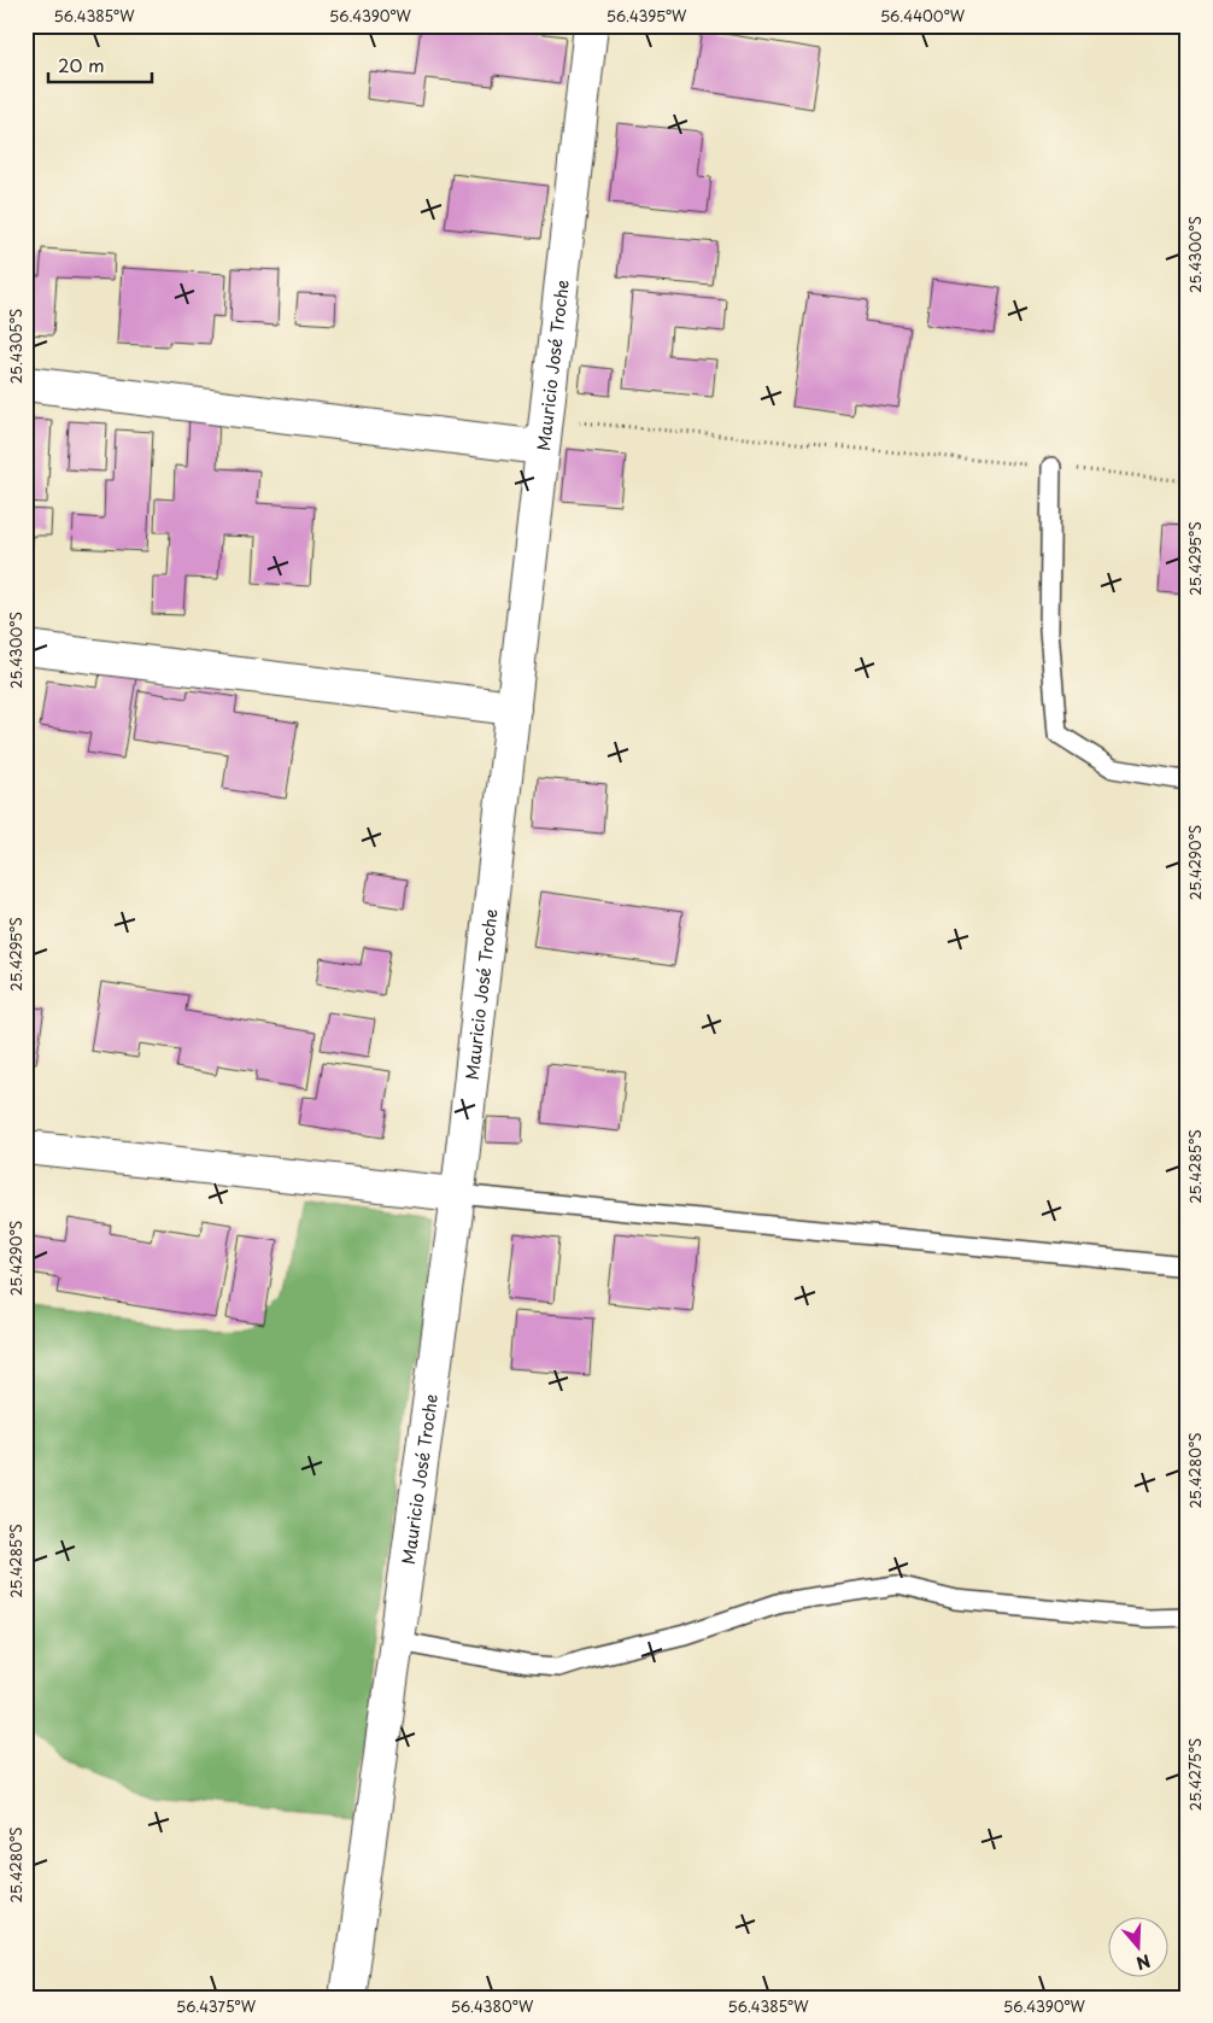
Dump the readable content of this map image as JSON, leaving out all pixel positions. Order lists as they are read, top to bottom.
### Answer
{
  "streets": {
    "street": ["Mauricio José Troche"]
  },
  "scale_bar": "20 m",
  "north": "bottom",
  "coordinates": [
    "56.4385°W",
    "56.4390°W",
    "56.4395°W",
    "56.4400°W",
    "25.4300°S",
    "25.4305°S",
    "25.4295°S",
    "25.4290°S",
    "25.4285°S",
    "25.4280°S",
    "25.4275°S",
    "56.4375°W",
    "56.4380°W"
  ]
}
